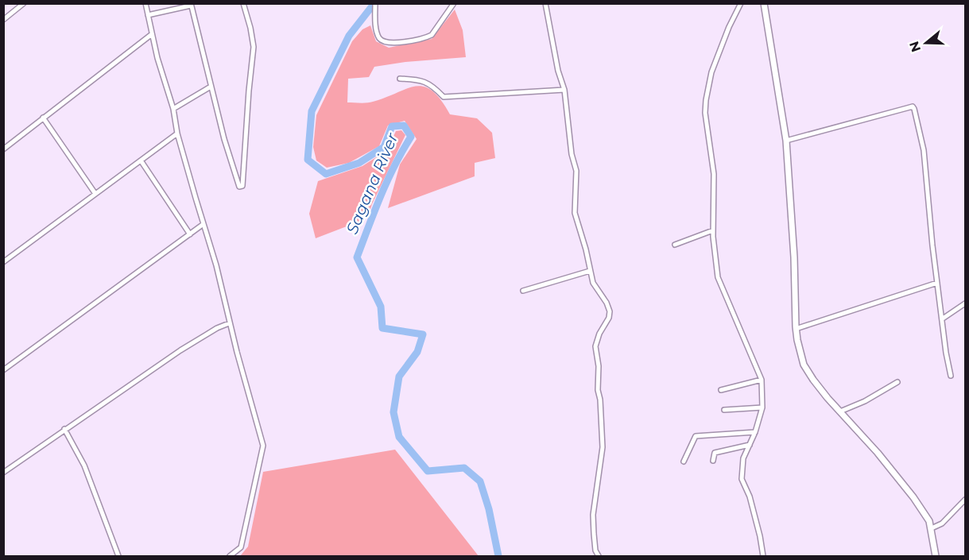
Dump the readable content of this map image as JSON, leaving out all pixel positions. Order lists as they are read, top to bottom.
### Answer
{
  "water": ["Sagana River"],
  "north": "left"
}
